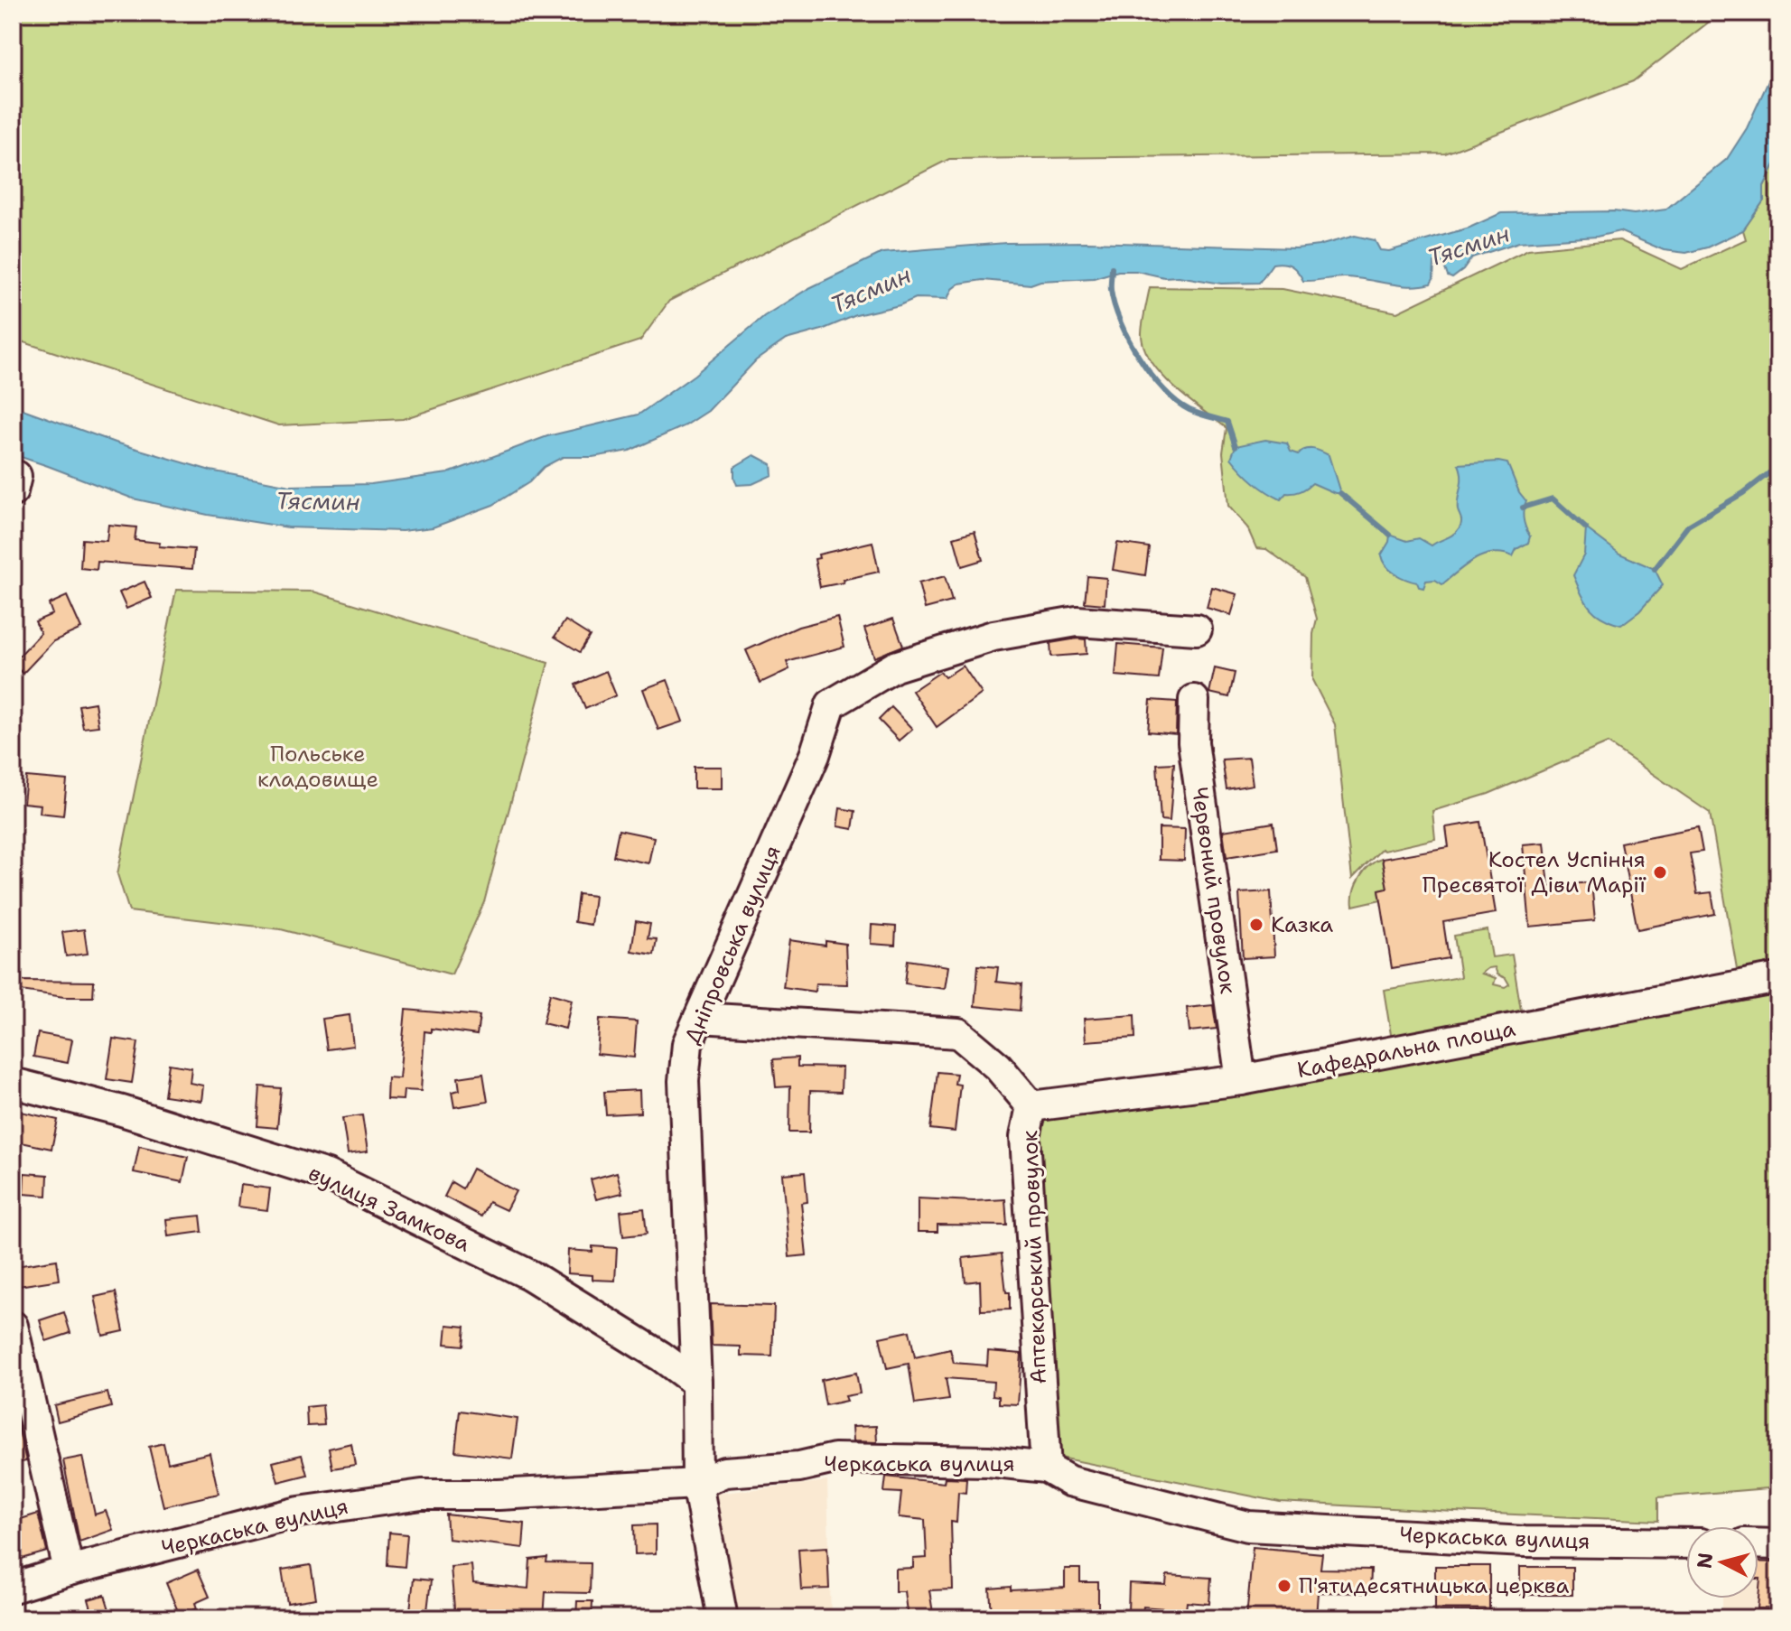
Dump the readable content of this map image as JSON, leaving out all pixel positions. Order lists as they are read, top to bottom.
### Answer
{
  "streets": {
    "street": [
      "Червоний провулок",
      "Дніпровська вулиця",
      "Кафедральна площа",
      "вулиця Замкова",
      "Аптекарський провулок",
      "Черкаська вулиця"
    ]
  },
  "crossings": [
    ["Червоний провулок", "Кафедральна площа"],
    ["Дніпровська вулиця", "вулиця Замкова"],
    ["Дніпровська вулиця", "Аптекарський провулок"],
    ["Дніпровська вулиця", "Черкаська вулиця"],
    ["Кафедральна площа", "Аптекарський провулок"],
    ["Аптекарський провулок", "Черкаська вулиця"]
  ],
  "water": ["Тясмин"],
  "parks": ["Польське кладовище"],
  "places": ["Костел Успіння Пресвятої Діви Марії", "Казка", "П'ятидесятницька церква"],
  "north": "left"
}
